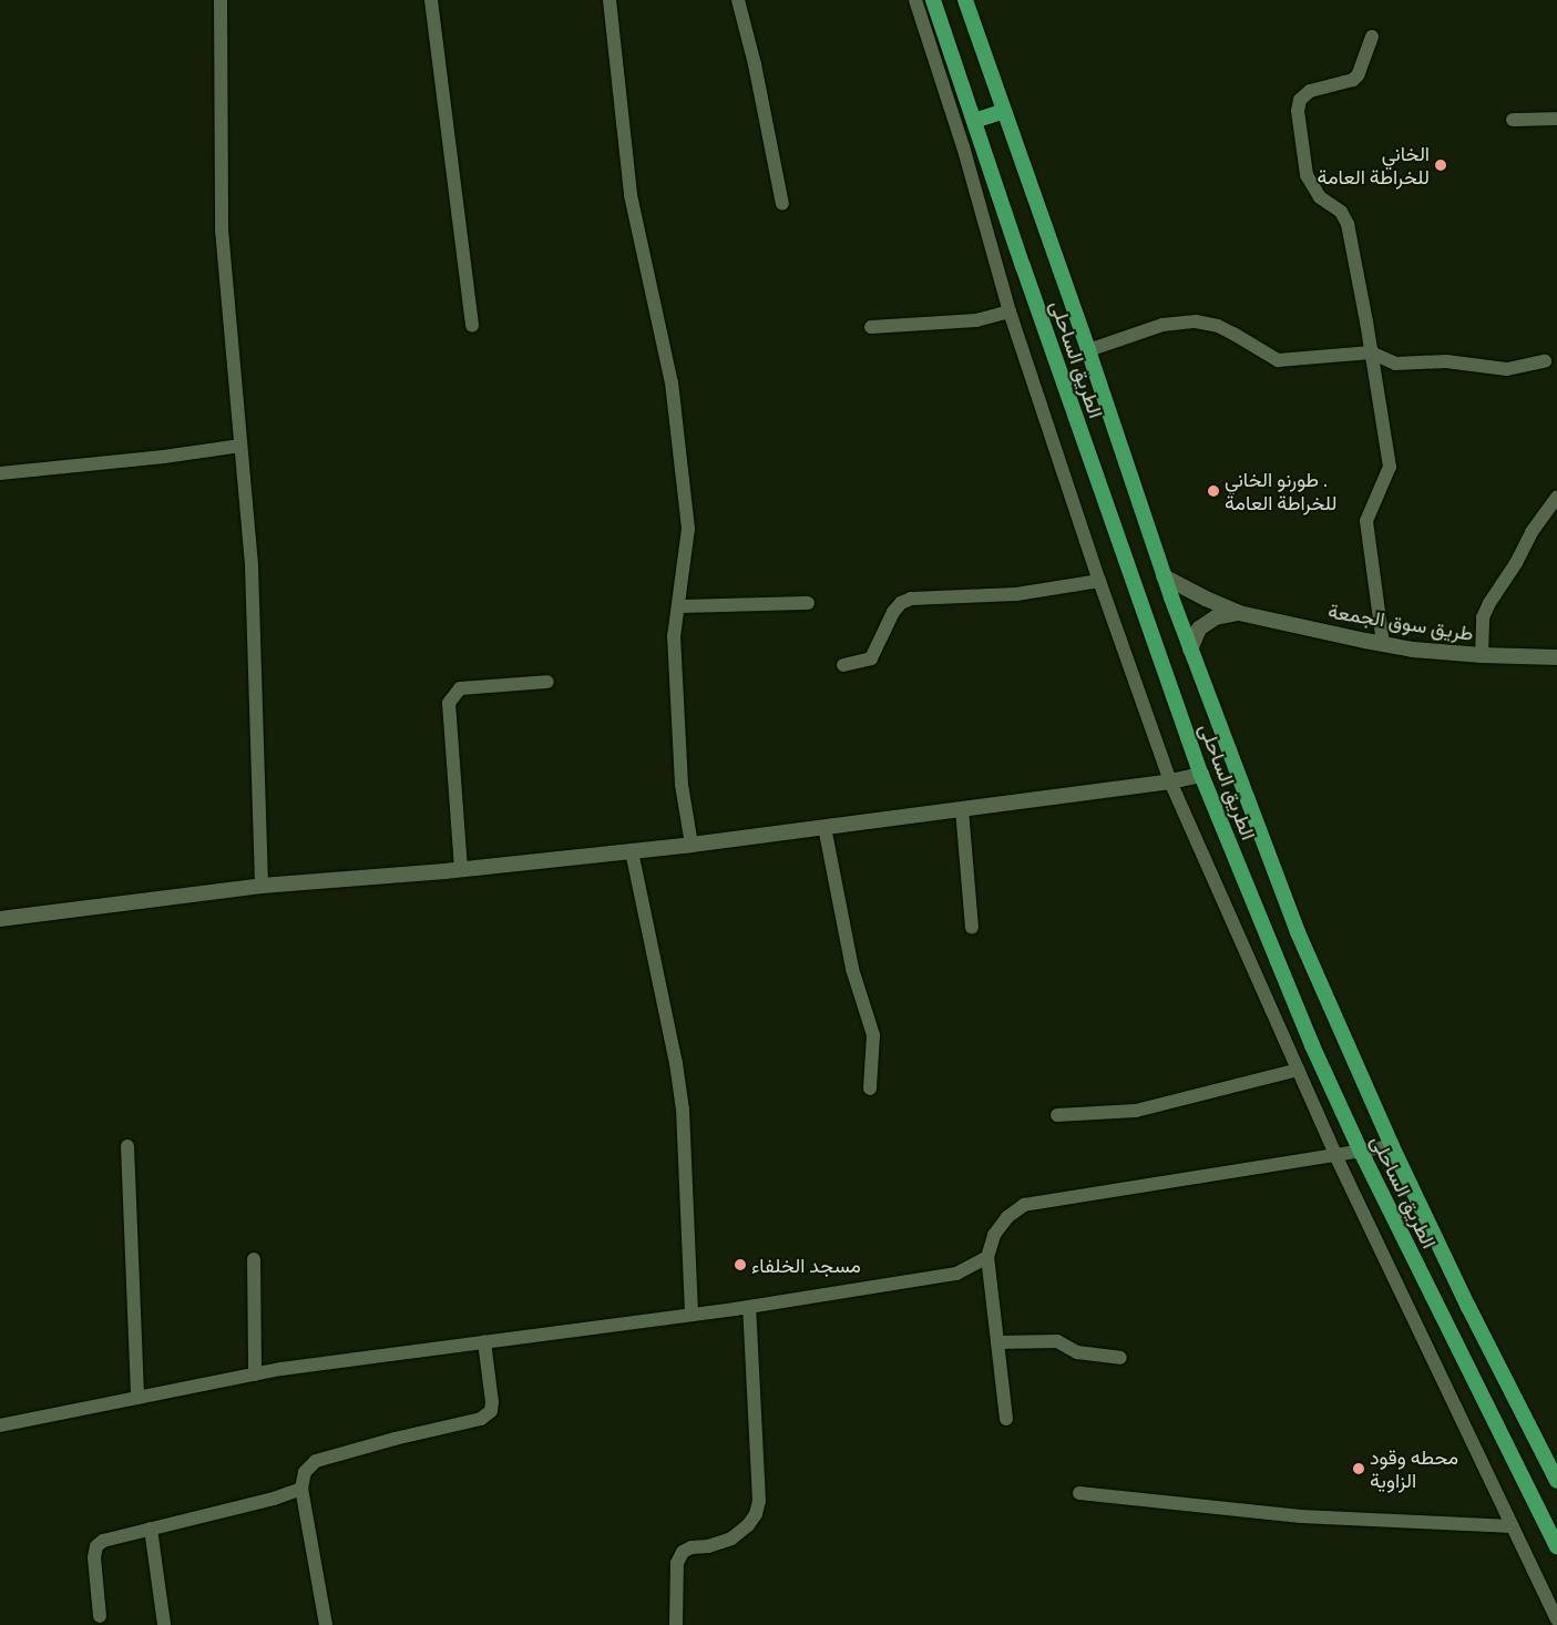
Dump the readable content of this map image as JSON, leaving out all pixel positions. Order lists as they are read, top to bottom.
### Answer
{
  "streets": {
    "highway": ["الطريق الساحلى"],
    "street": ["طريق سوق الجمعة"]
  },
  "crossings": [
    ["الطريق الساحلى", "طريق سوق الجمعة"]
  ],
  "places": [
    "الخاني للخراطة العامة",
    "طورنو الخاني . للخراطة العامة",
    "مسجد الخلفاء",
    "محطه وقود الزاوية"
  ]
}
